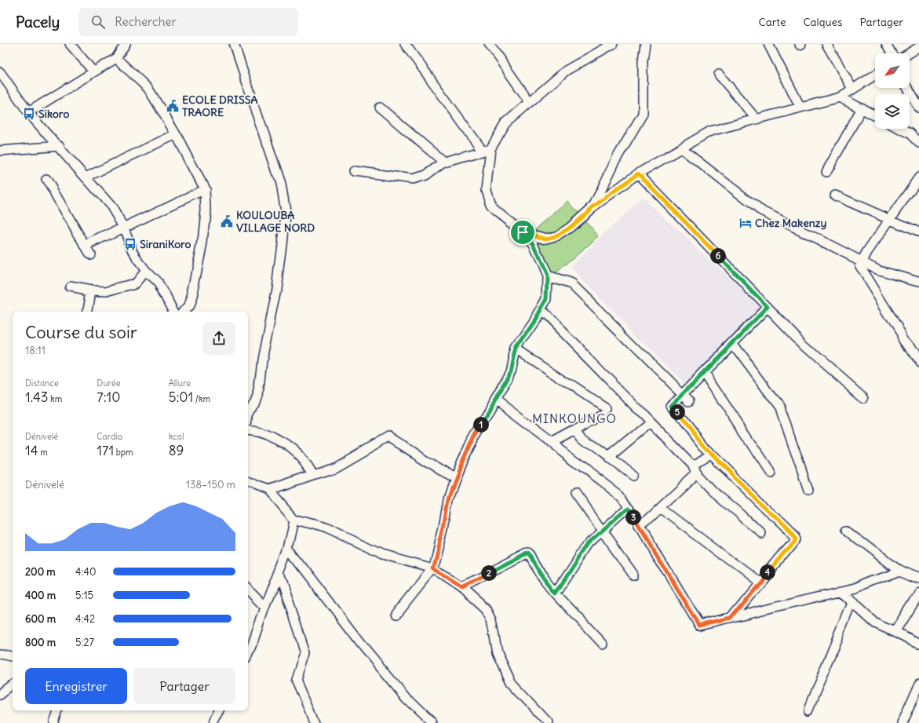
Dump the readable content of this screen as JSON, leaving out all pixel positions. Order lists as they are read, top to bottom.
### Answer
{
  "districts": ["MINKOUNGO"],
  "places": {
    "public building": ["ECOLE DRISSA TRAORE", "KOULOUBA VILLAGE NORD"],
    "bus stop": ["Sikoro", "SiraniKoro"],
    "hotel": ["Chez Makenzy"]
  },
  "north": "bottom left",
  "page": {
    "header": "Pacely",
    "search": "Rechercher",
    "nav": ["Carte", "Calques", "Partager"],
    "pins": [
      "6",
      "5",
      "1",
      "3",
      "4",
      "2"
    ],
    "heading": ["Course du soir", "18:11"],
    "stats": [
      ["Distance", "1.43 km"],
      ["Durée", "7:10"],
      ["Allure", "5:01 /km"],
      ["Dénivelé", "14 m"],
      ["Cardio", "171 bpm"],
      ["kcal", "89"]
    ],
    "chart": ["Dénivelé", "138–150 m"],
    "list": [
      {
        "name": "200 m",
        "note": "4:40"
      },
      {
        "name": "400 m",
        "note": "5:15"
      },
      {
        "name": "600 m",
        "note": "4:42"
      },
      {
        "name": "800 m",
        "note": "5:27"
      }
    ],
    "buttons": ["Enregistrer", "Partager"]
  }
}
